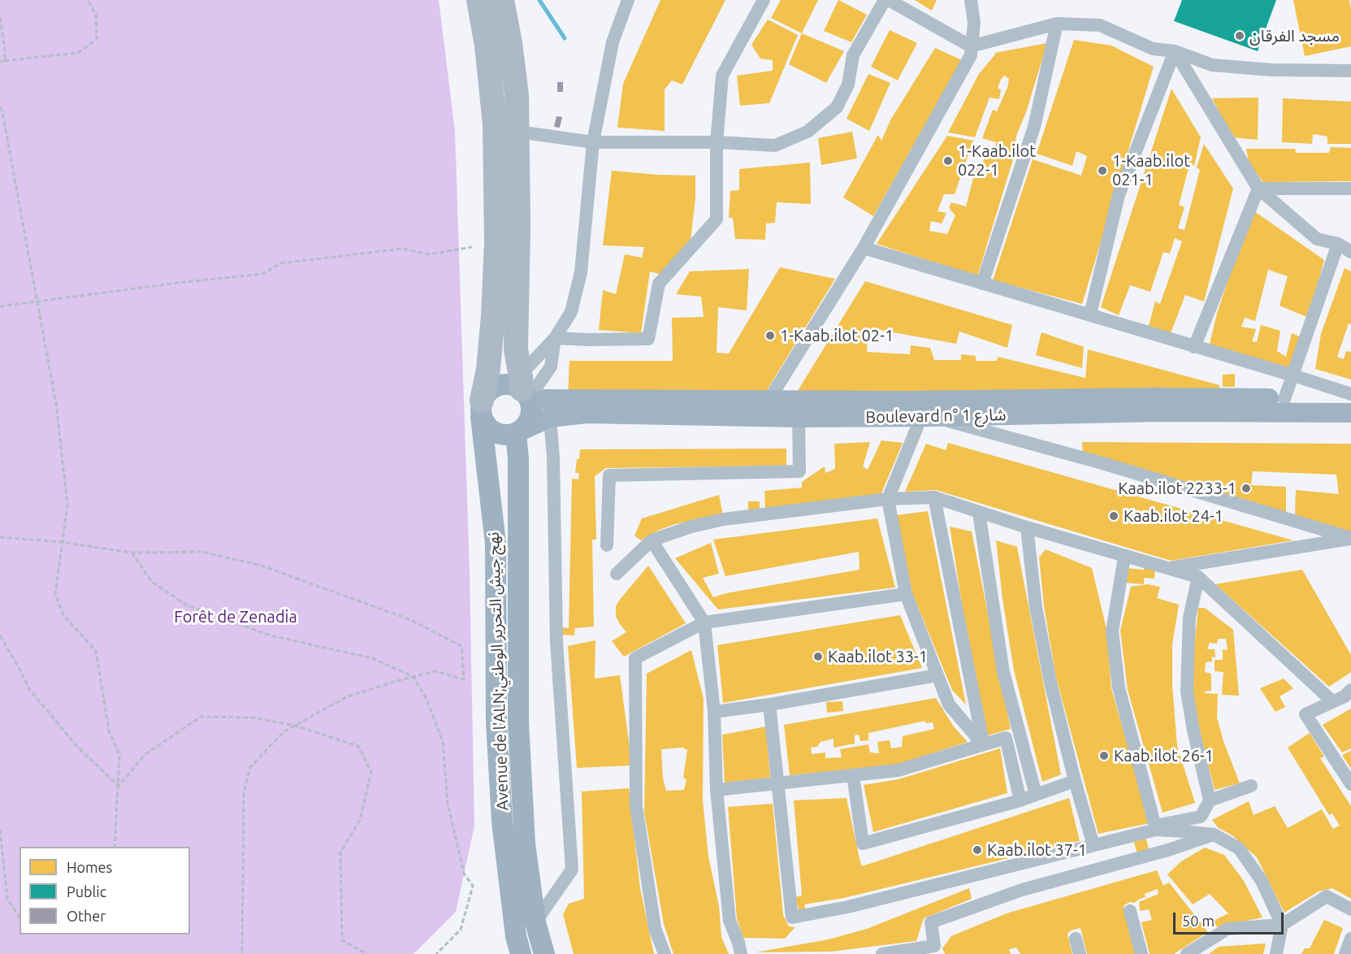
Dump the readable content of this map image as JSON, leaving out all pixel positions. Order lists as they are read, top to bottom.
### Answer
{
  "streets": {
    "main road": ["Boulevard n° شارع 1", "Avenue de l'ALN;نهج جيش التحرير الوطني"]
  },
  "crossings": [
    ["Boulevard n° شارع 1", "Avenue de l'ALN;نهج جيش التحرير الوطني"]
  ],
  "parks": ["Forêt de Zenadia"],
  "places": [
    "مسجد الفرقان",
    "1-Kaab.ilot 022-1",
    "1-Kaab.ilot 021-1",
    "1-Kaab.ilot 02-1",
    "Kaab.ilot 2233-1",
    "Kaab.ilot 24-1",
    "Kaab.ilot 33-1",
    "Kaab.ilot 26-1",
    "Kaab.ilot 37-1"
  ],
  "legend": ["Homes", "Public", "Other"],
  "scale_bar": "50 m"
}
